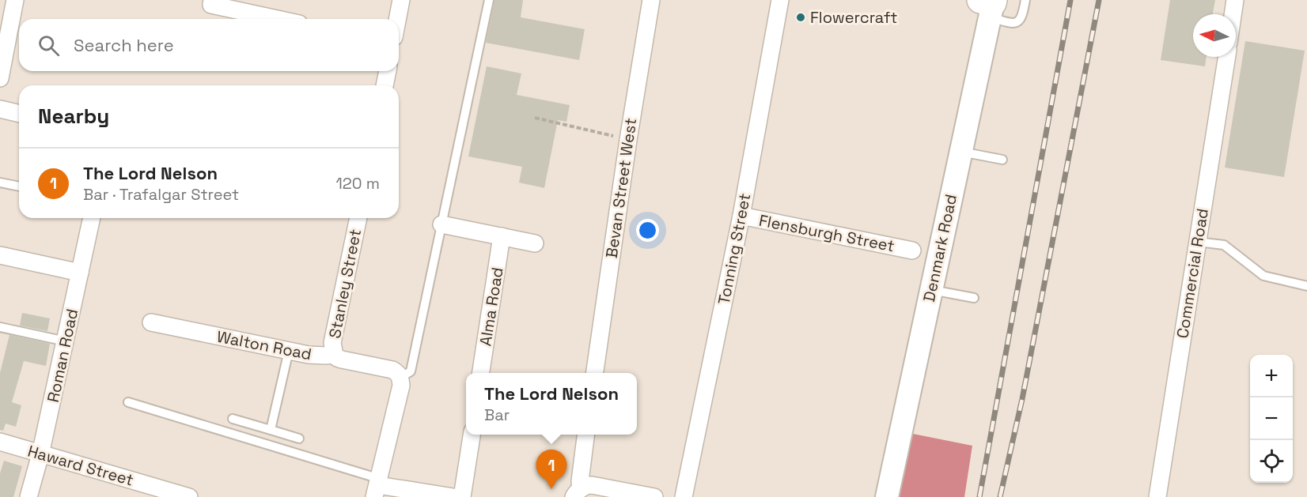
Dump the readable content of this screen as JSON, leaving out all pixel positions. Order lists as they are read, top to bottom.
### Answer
{
  "streets": {
    "street": [
      "Bevan Street West",
      "Flensburgh Street",
      "Denmark Road",
      "Tonning Street",
      "Commercial Road",
      "Stanley Street",
      "Alma Road",
      "Walton Road",
      "Roman Road",
      "Haward Street"
    ]
  },
  "crossings": [
    ["Flensburgh Street", "Tonning Street"],
    ["Stanley Street", "Walton Road"],
    ["Roman Road", "Haward Street"]
  ],
  "places": ["Flowercraft"],
  "north": "left",
  "page": {
    "search": "Search here",
    "heading": "Nearby",
    "list": [
      {
        "mark": "1",
        "name": "The Lord Nelson",
        "note": "Bar · Trafalgar Street",
        "value": "120 m"
      }
    ],
    "map_buttons": ["+", "−"],
    "popup": ["The Lord Nelson", "Bar"],
    "pins": "1"
  }
}
